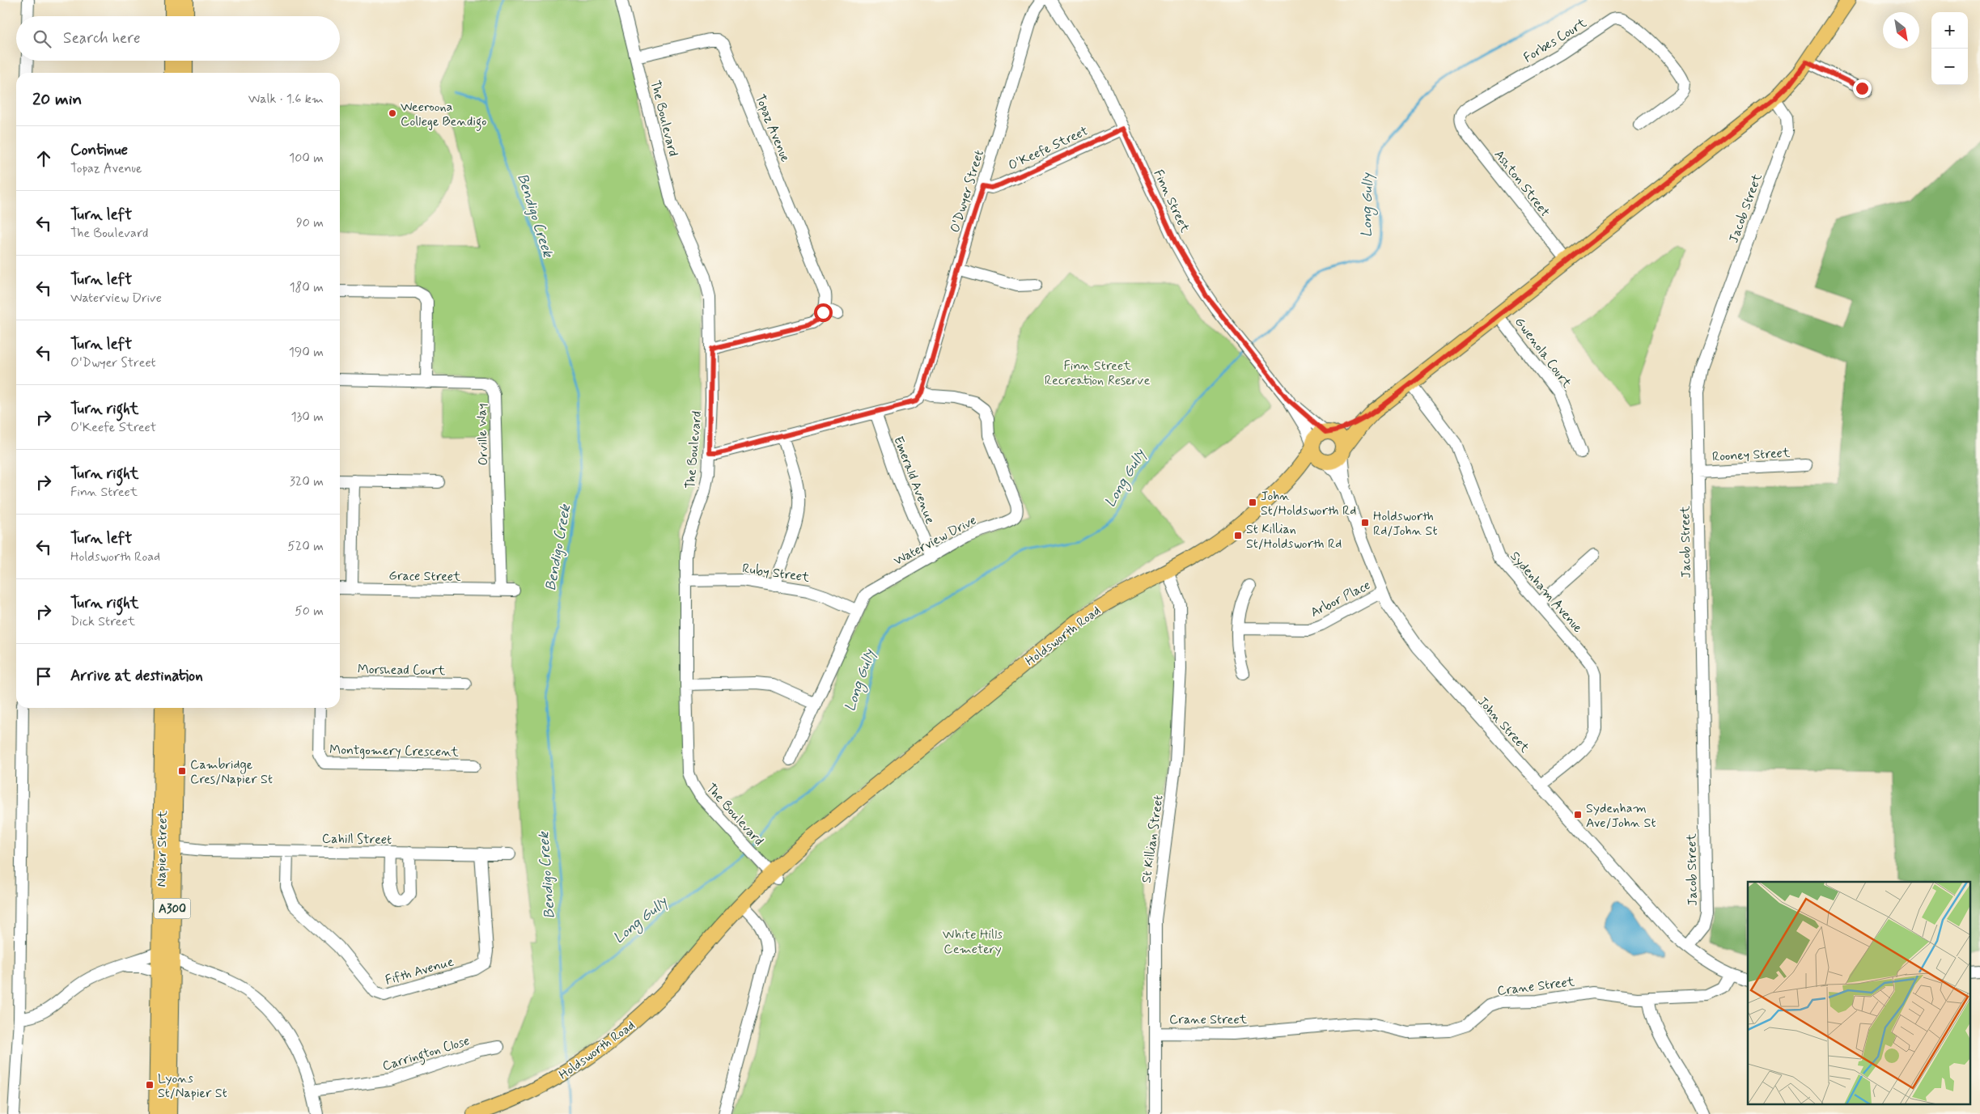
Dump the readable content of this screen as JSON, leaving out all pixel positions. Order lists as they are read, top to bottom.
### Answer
{
  "streets": {
    "highway": ["Napier Street", "A300"],
    "main road": ["Holdsworth Road"],
    "street": [
      "Forbes Court",
      "The Boulevard",
      "Topaz Avenue",
      "O'Keefe Street",
      "Ashton Street",
      "O'Dwyer Street",
      "Finn Street",
      "Jacob Street",
      "Gwenola Court",
      "Orville Way",
      "Rooney Street",
      "Emerald Avenue",
      "Waterview Drive",
      "Ruby Street",
      "Grace Street",
      "Sydenham Avenue",
      "Arbor Place",
      "Morshead Court",
      "John Street",
      "Montgomery Crescent",
      "Cahill Street",
      "St Killian Street",
      "Fifth Avenue",
      "Crane Street",
      "Carrington Close"
    ]
  },
  "crossings": [
    ["Forbes Court", "Ashton Street"],
    ["The Boulevard", "Topaz Avenue"],
    ["The Boulevard", "Ruby Street"],
    ["The Boulevard", "Holdsworth Road"],
    ["O'Keefe Street", "O'Dwyer Street"],
    ["O'Keefe Street", "Finn Street"],
    ["O'Dwyer Street", "Waterview Drive"],
    ["Finn Street", "Holdsworth Road"],
    ["Finn Street", "John Street"],
    ["Jacob Street", "Rooney Street"],
    ["Jacob Street", "John Street"],
    ["Orville Way", "Grace Street"],
    ["Emerald Avenue", "Waterview Drive"],
    ["Waterview Drive", "Ruby Street"],
    ["Sydenham Avenue", "John Street"],
    ["Arbor Place", "John Street"],
    ["Holdsworth Road", "John Street"],
    ["Holdsworth Road", "St Killian Street"],
    ["Cahill Street", "Napier Street"],
    ["Cahill Street", "Fifth Avenue"],
    ["St Killian Street", "Crane Street"]
  ],
  "water": ["Long Gully", "Bendigo Creek"],
  "parks": ["Finn Street Recreation Reserve", "White Hills Cemetery"],
  "places": {
    "other": ["Weeroona College Bendigo"],
    "transit": [
      "John St/Holdsworth Rd",
      "Holdsworth Rd/John St",
      "St Killian St/Holdsworth Rd",
      "Cambridge Cres/Napier St",
      "Sydenham Ave/John St",
      "Lyons St/Napier St"
    ]
  },
  "north": "bottom right",
  "page": {
    "map_buttons": ["+", "−"],
    "search": "Search here",
    "heading": ["20 min", "Walk · 1.6 km"],
    "list": [
      ["Continue", "Topaz Avenue", "100 m"],
      ["Turn left", "The Boulevard", "90 m"],
      ["Turn left", "Waterview Drive", "180 m"],
      ["Turn left", "O'Dwyer Street", "190 m"],
      ["Turn right", "O'Keefe Street", "130 m"],
      ["Turn right", "Finn Street", "320 m"],
      ["Turn left", "Holdsworth Road", "520 m"],
      ["Turn right", "Dick Street", "50 m"],
      "Arrive at destination"
    ]
  }
}
